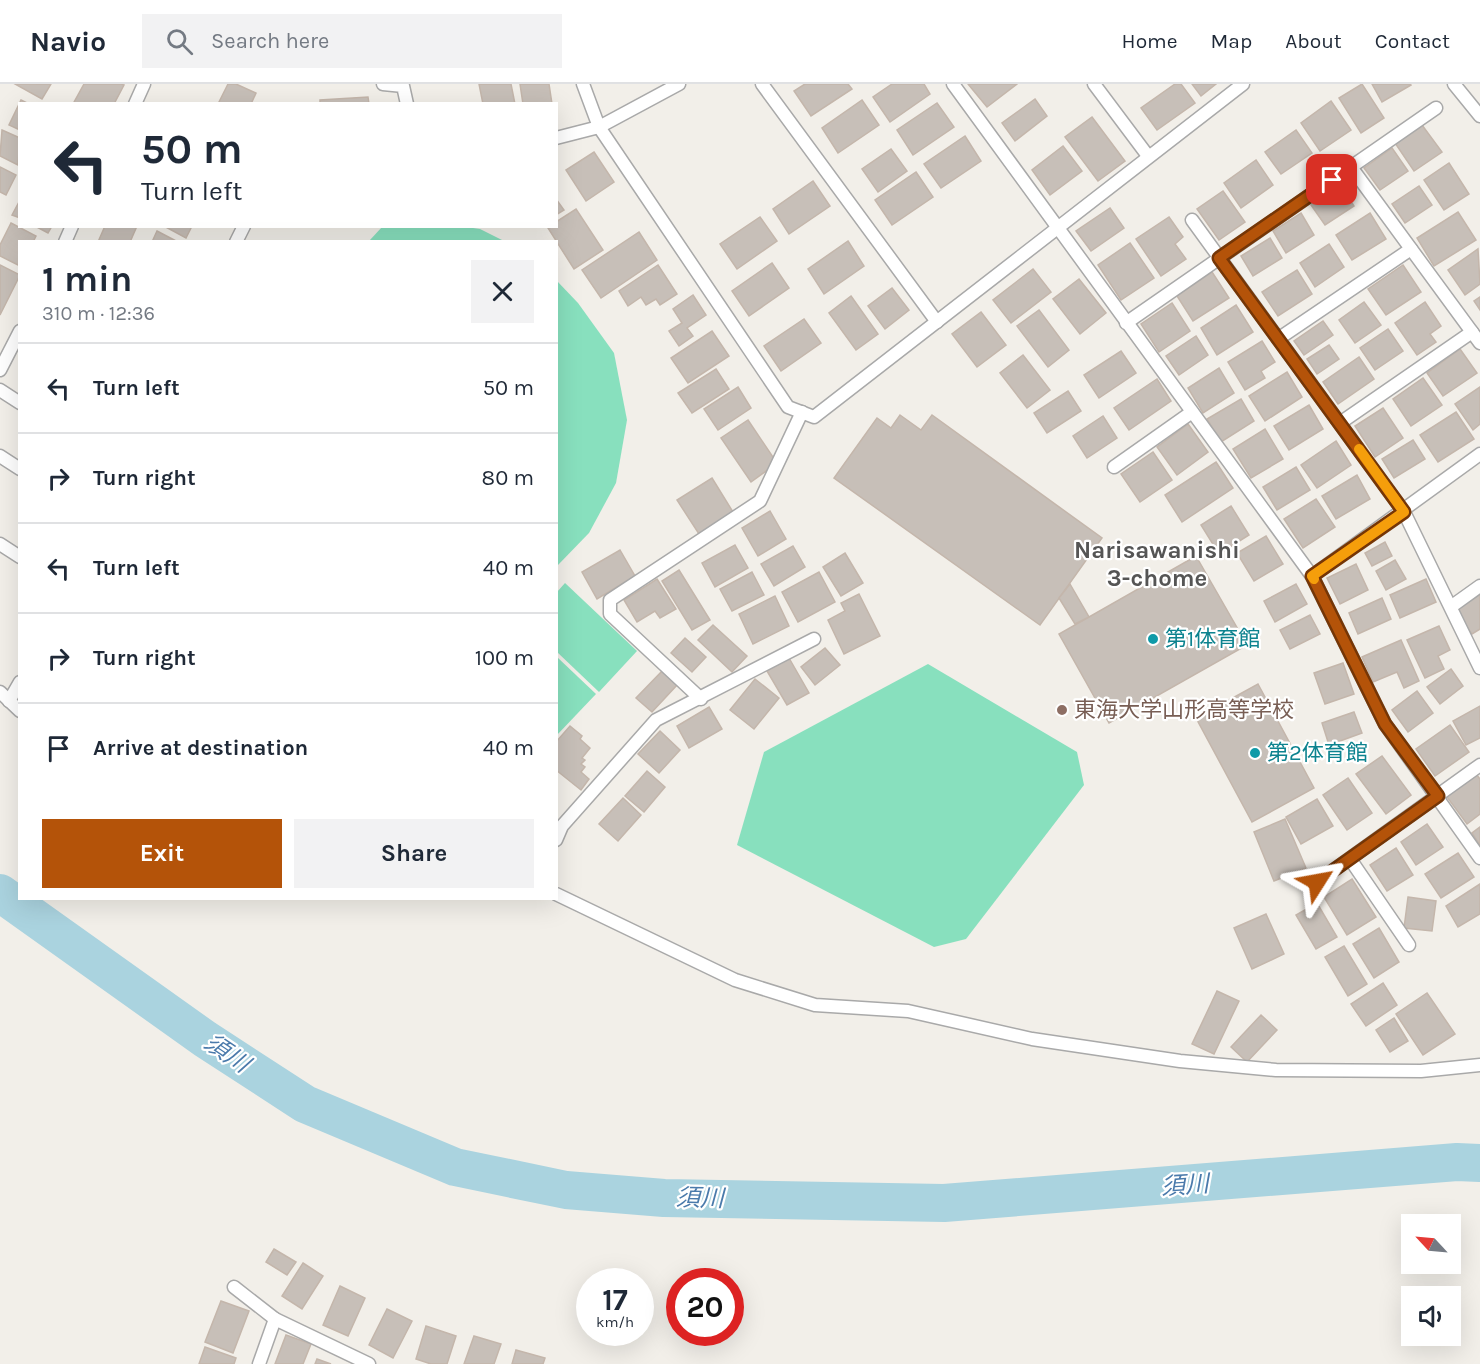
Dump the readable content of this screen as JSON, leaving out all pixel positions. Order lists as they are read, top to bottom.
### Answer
{
  "districts": ["Narisawanishi 3-chome"],
  "water": ["須川"],
  "places": ["第1体育館", "東海大学山形高等学校", "第2体育館"],
  "north": "top left",
  "page": {
    "header": "Navio",
    "search": "Search here",
    "nav": [
      "Home",
      "Map",
      "About",
      "Contact"
    ],
    "turn": ["50 m", "Turn left"],
    "heading": ["1 min", "310 m · 12:36"],
    "list": [
      {
        "name": "Turn left",
        "value": "50 m"
      },
      {
        "name": "Turn right",
        "value": "80 m"
      },
      {
        "name": "Turn left",
        "value": "40 m"
      },
      {
        "name": "Turn right",
        "value": "100 m"
      },
      {
        "name": "Arrive at destination",
        "value": "40 m"
      }
    ],
    "buttons": ["Exit", "Share"],
    "speed": "17 km/h",
    "limit": "20"
  }
}
